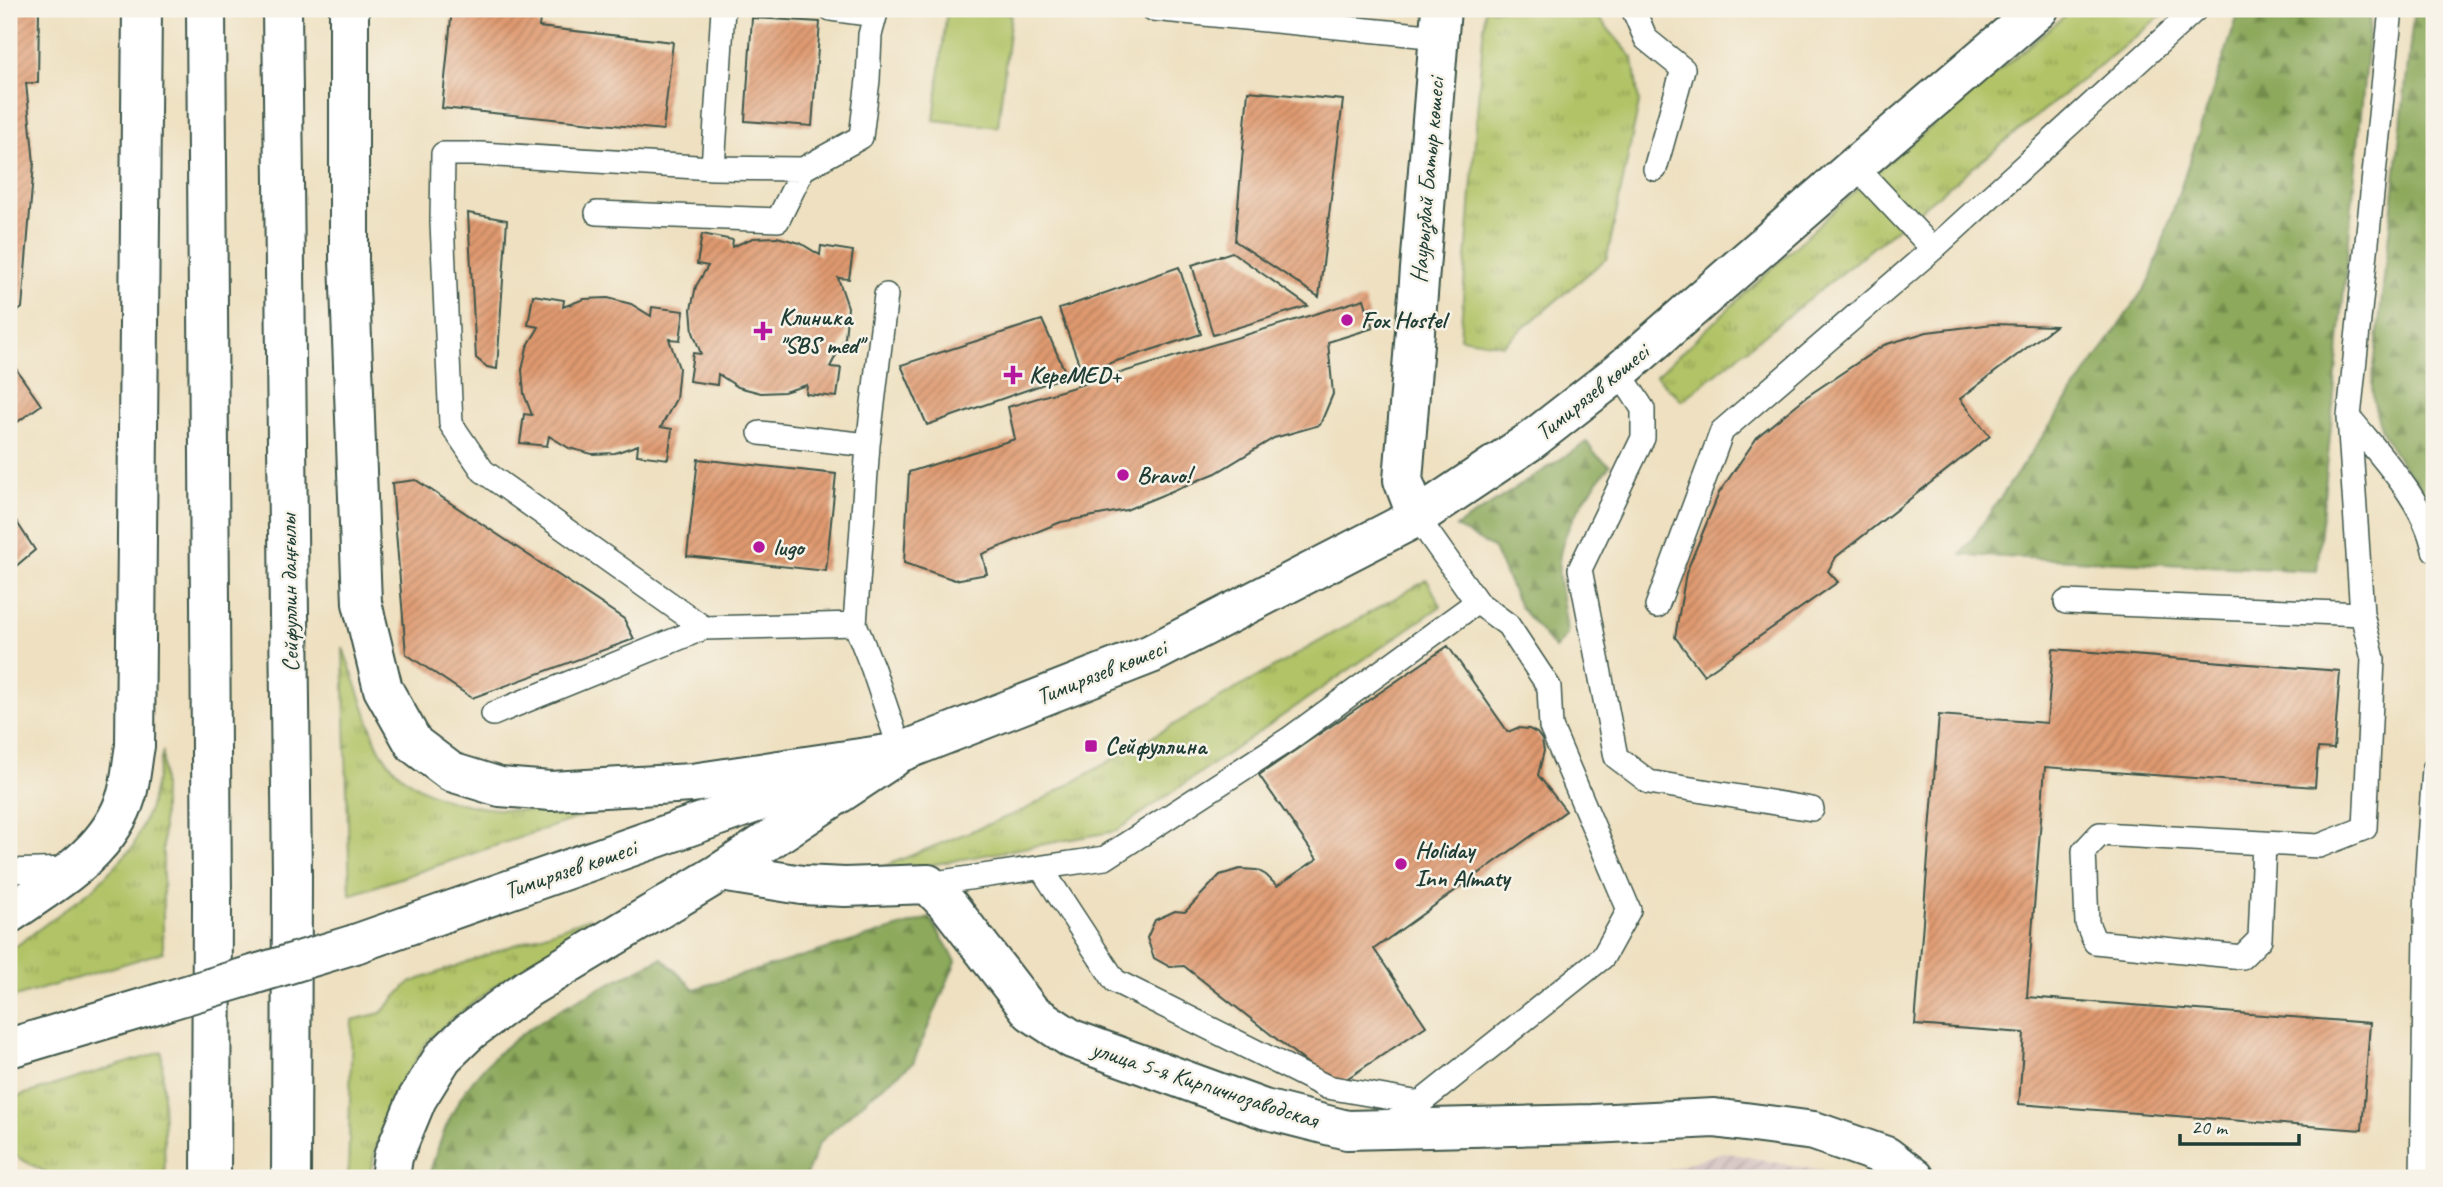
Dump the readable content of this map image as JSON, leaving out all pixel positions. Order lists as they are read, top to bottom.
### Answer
{
  "streets": {
    "main road": [
      "Наурызбай Батыр көшесі",
      "Тимирязев көшесі",
      "Сейфуллин даңғылы",
      "улица 5-я Кирпичнозаводская"
    ]
  },
  "crossings": [
    ["Наурызбай Батыр көшесі", "Тимирязев көшесі"]
  ],
  "places": {
    "other": [
      "Fox Hostel",
      "Bravo!",
      "lugo",
      "Holiday Inn Almaty"
    ],
    "health": ["Клиника \"SBS med\"", "КереMED+"],
    "transit": ["Сейфуллина"]
  },
  "scale_bar": "20 m"
}
